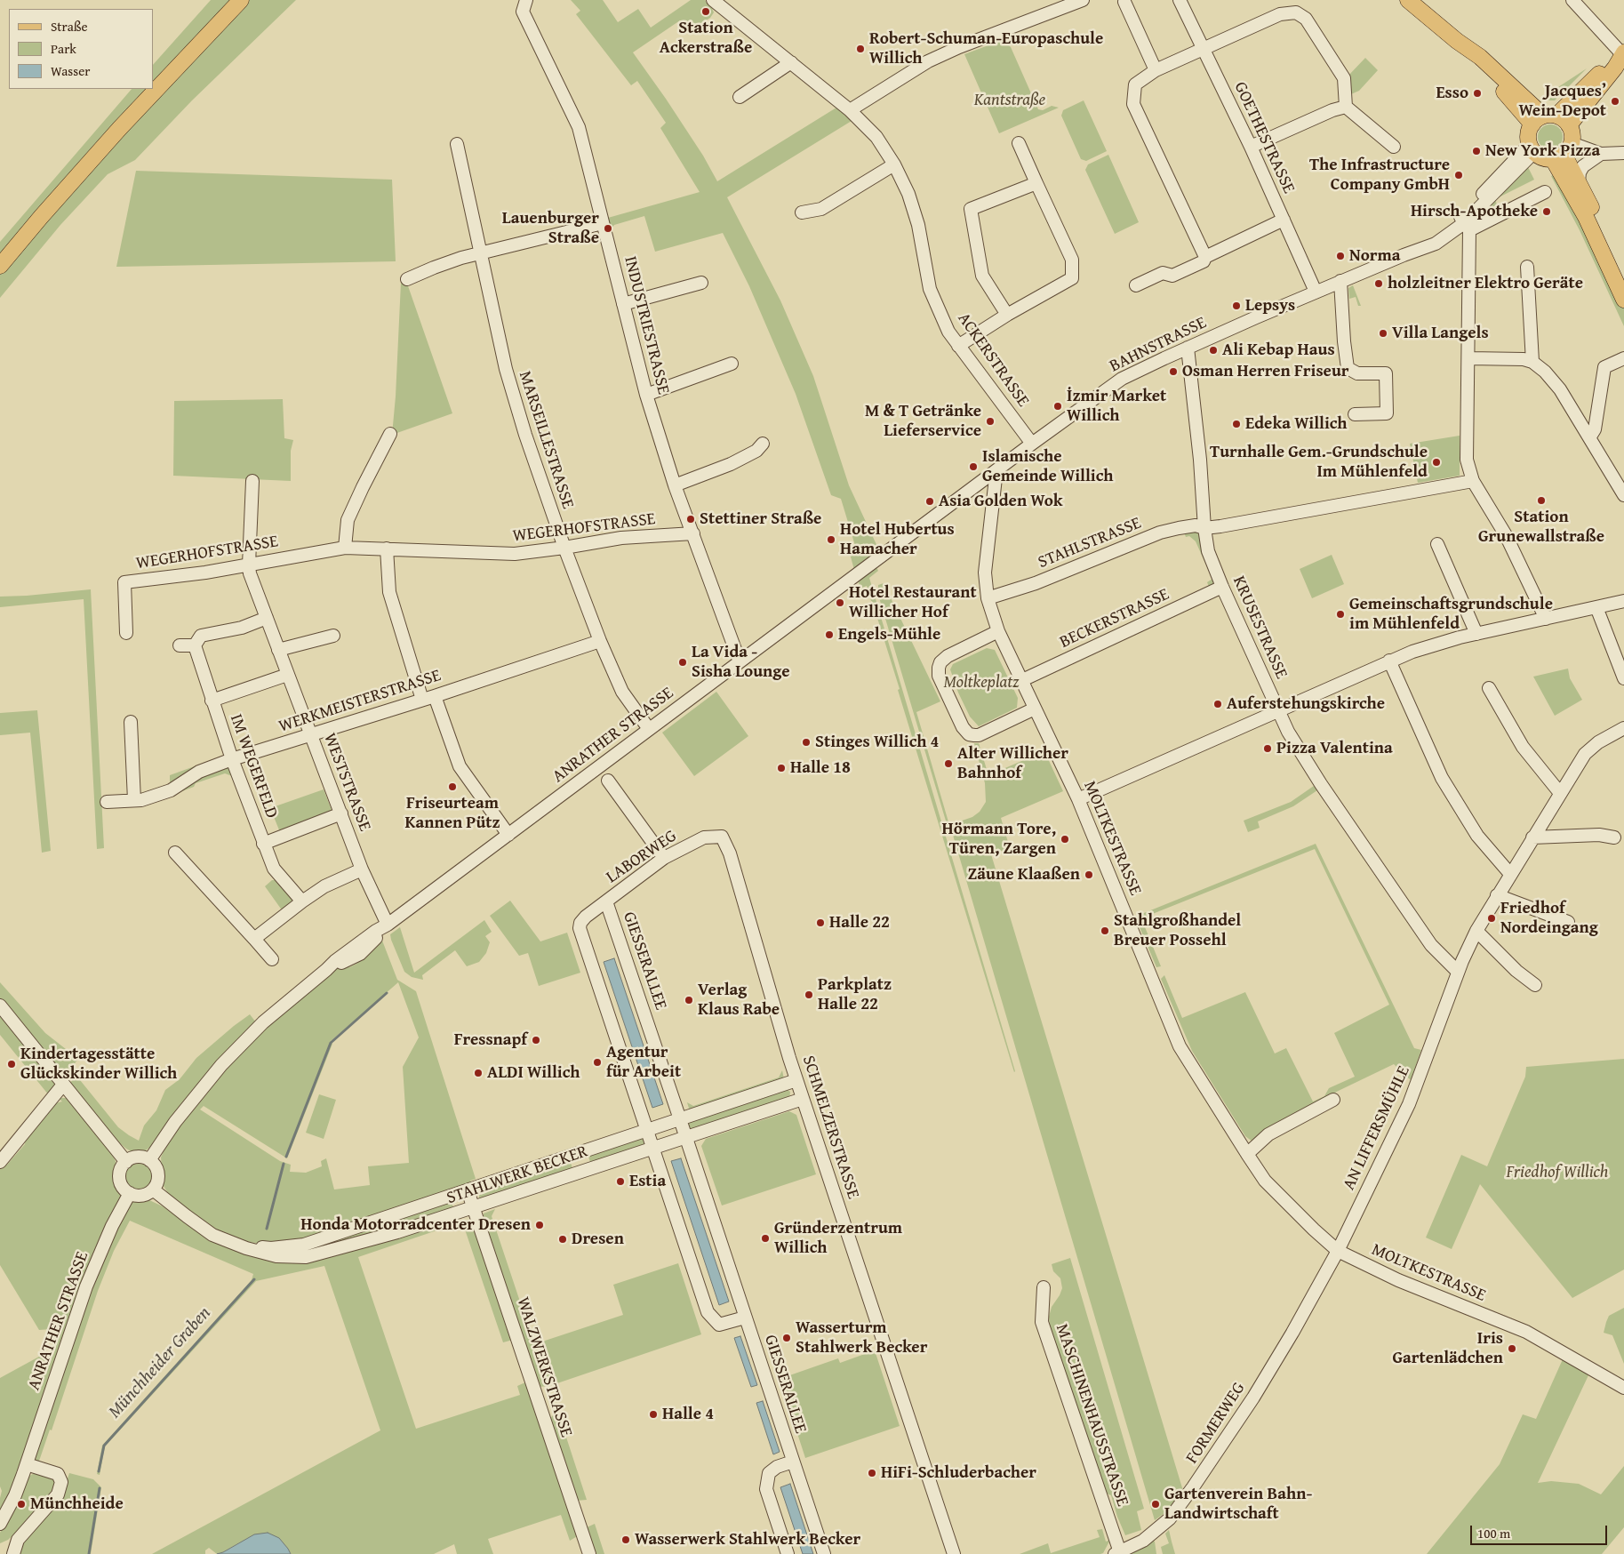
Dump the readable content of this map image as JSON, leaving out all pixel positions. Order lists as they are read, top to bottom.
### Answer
{
  "streets": {
    "street": [
      "GOETHESTRASSE",
      "INDUSTRIESTRASSE",
      "BAHNSTRASSE",
      "ACKERSTRASSE",
      "MARSEILLESTRASSE",
      "WEGERHOFSTRASSE",
      "STAHLSTRASSE",
      "BECKERSTRASSE",
      "KRUSESTRASSE",
      "WERKMEISTERSTRASSE",
      "ANRATHER STRASSE",
      "IM WEGERFELD",
      "WESTSTRASSE",
      "MOLTKESTRASSE",
      "LABORWEG",
      "GIESSERALLEE",
      "SCHMELZERSTRASSE",
      "AN LIFFERSMÜHLE",
      "STAHLWERK BECKER",
      "WALZWERKSTRASSE",
      "MASCHINENHAUSSTRASSE",
      "FORMERWEG"
    ]
  },
  "crossings": [
    ["GOETHESTRASSE", "BAHNSTRASSE"],
    ["INDUSTRIESTRASSE", "WEGERHOFSTRASSE"],
    ["INDUSTRIESTRASSE", "ANRATHER STRASSE"],
    ["BAHNSTRASSE", "ACKERSTRASSE"],
    ["BAHNSTRASSE", "KRUSESTRASSE"],
    ["BAHNSTRASSE", "ANRATHER STRASSE"],
    ["BAHNSTRASSE", "MOLTKESTRASSE"],
    ["MARSEILLESTRASSE", "WEGERHOFSTRASSE"],
    ["MARSEILLESTRASSE", "WERKMEISTERSTRASSE"],
    ["MARSEILLESTRASSE", "ANRATHER STRASSE"],
    ["WEGERHOFSTRASSE", "WESTSTRASSE"],
    ["STAHLSTRASSE", "KRUSESTRASSE"],
    ["STAHLSTRASSE", "MOLTKESTRASSE"],
    ["BECKERSTRASSE", "KRUSESTRASSE"],
    ["BECKERSTRASSE", "MOLTKESTRASSE"],
    ["KRUSESTRASSE", "AN LIFFERSMÜHLE"],
    ["WERKMEISTERSTRASSE", "IM WEGERFELD"],
    ["WERKMEISTERSTRASSE", "WESTSTRASSE"],
    ["ANRATHER STRASSE", "WESTSTRASSE"],
    ["ANRATHER STRASSE", "STAHLWERK BECKER"],
    ["IM WEGERFELD", "WESTSTRASSE"],
    ["MOLTKESTRASSE", "AN LIFFERSMÜHLE"],
    ["LABORWEG", "GIESSERALLEE"],
    ["LABORWEG", "SCHMELZERSTRASSE"],
    ["GIESSERALLEE", "STAHLWERK BECKER"],
    ["SCHMELZERSTRASSE", "STAHLWERK BECKER"],
    ["AN LIFFERSMÜHLE", "FORMERWEG"],
    ["STAHLWERK BECKER", "WALZWERKSTRASSE"],
    ["MASCHINENHAUSSTRASSE", "FORMERWEG"]
  ],
  "water": ["Münchheider Graben"],
  "parks": ["Kantstraße", "Moltkeplatz", "Friedhof Willich"],
  "places": [
    "Station Ackerstraße",
    "Robert-Schuman-Europaschule Willich",
    "Esso",
    "Jacques’ Wein-Depot",
    "New York Pizza",
    "The Infrastructure Company GmbH",
    "Hirsch-Apotheke",
    "Lauenburger Straße",
    "Norma",
    "holzleitner Elektro Geräte",
    "Lepsys",
    "Villa Langels",
    "Ali Kebap Haus",
    "Osman Herren Friseur",
    "İzmir Market Willich",
    "M & T Getränke Lieferservice",
    "Edeka Willich",
    "Turnhalle Gem.-Grundschule Im Mühlenfeld",
    "Islamische Gemeinde Willich",
    "Station Grunewallstraße",
    "Asia Golden Wok",
    "Stettiner Straße",
    "Hotel Hubertus Hamacher",
    "Hotel Restaurant Willicher Hof",
    "Gemeinschaftsgrundschule im Mühlenfeld",
    "Engels-Mühle",
    "La Vida - Sisha Lounge",
    "Auferstehungskirche",
    "Stinges Willich 4",
    "Pizza Valentina",
    "Alter Willicher Bahnhof",
    "Halle 18",
    "Friseurteam Kannen Pütz",
    "Hörmann Tore, Türen, Zargen",
    "Zäune Klaaßen",
    "Friedhof Nordeingang",
    "Halle 22",
    "Stahlgroßhandel Breuer Possehl",
    "Parkplatz Halle 22",
    "Verlag Klaus Rabe",
    "Fressnapf",
    "Agentur für Arbeit",
    "Kindertagesstätte Glückskinder Willich",
    "ALDI Willich",
    "Estia",
    "Honda Motorradcenter Dresen",
    "Gründerzentrum Willich",
    "Dresen",
    "Wasserturm Stahlwerk Becker",
    "Iris Gartenlädchen",
    "Halle 4",
    "HiFi-Schluderbacher",
    "Münchheide",
    "Gartenverein Bahn- Landwirtschaft",
    "Wasserwerk Stahlwerk Becker"
  ],
  "legend": ["Straße", "Park", "Wasser"],
  "scale_bar": "100 m"
}
